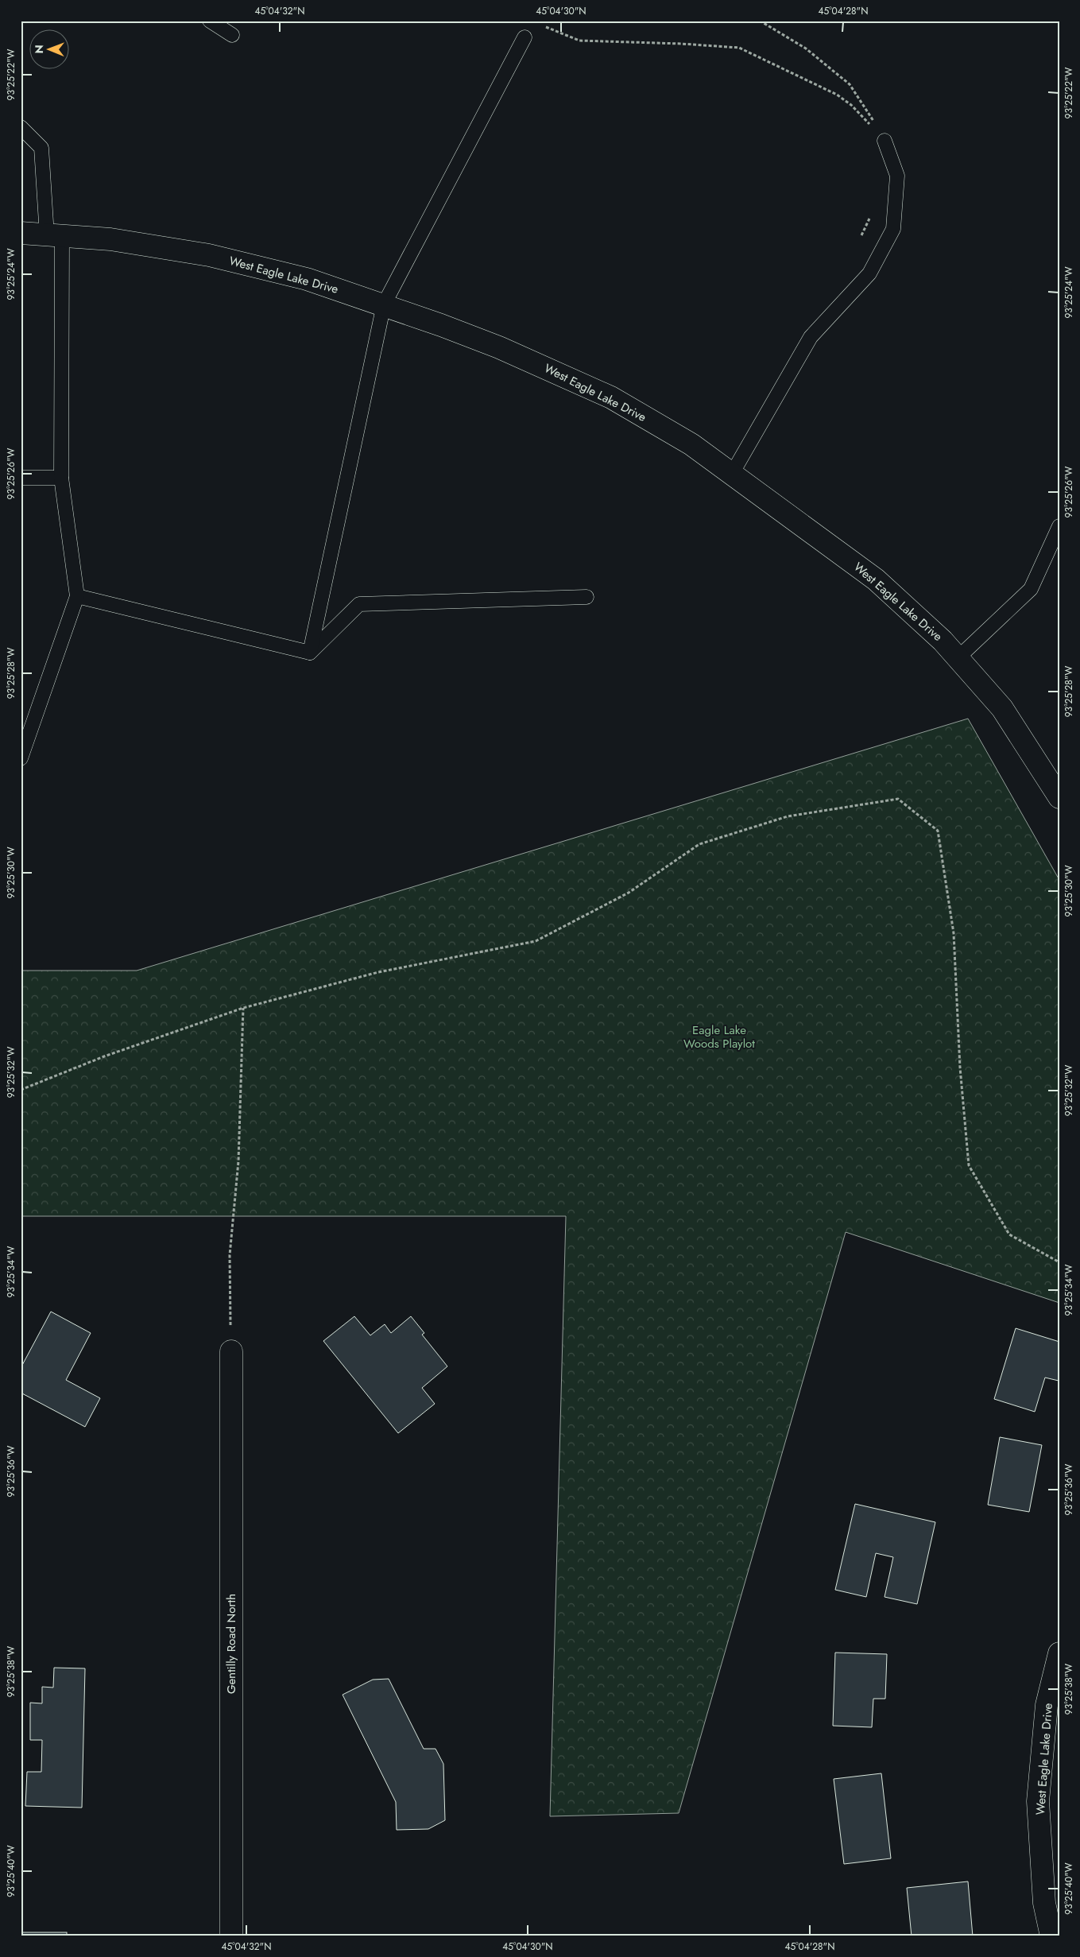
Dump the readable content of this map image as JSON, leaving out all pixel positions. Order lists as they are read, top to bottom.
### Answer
{
  "streets": {
    "street": ["West Eagle Lake Drive", "Gentilly Road North"]
  },
  "parks": ["Eagle Lake Woods Playlot"],
  "north": "left",
  "coordinates": [
    "45°04'32\"N",
    "45°04'30\"N",
    "45°04'28\"N",
    "93°25'22\"W",
    "93°25'24\"W",
    "93°25'26\"W",
    "93°25'28\"W",
    "93°25'30\"W",
    "93°25'32\"W",
    "93°25'34\"W",
    "93°25'36\"W",
    "93°25'38\"W",
    "93°25'40\"W"
  ]
}
